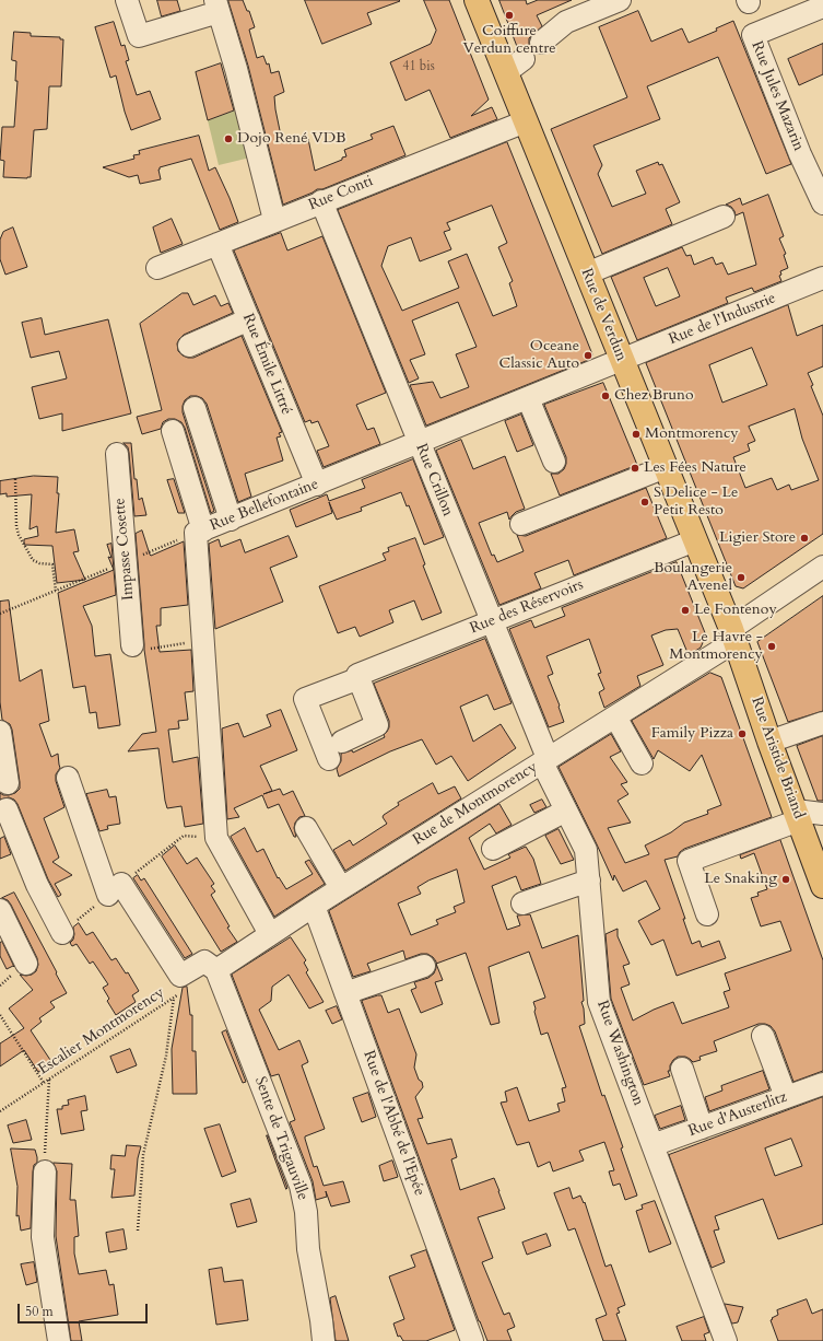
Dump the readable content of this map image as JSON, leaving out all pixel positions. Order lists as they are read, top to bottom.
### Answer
{
  "streets": {
    "main road": ["Rue de Verdun", "Rue Aristide Briand"],
    "street": [
      "Rue Jules Mazarin",
      "Rue Conti",
      "Rue de l'Industrie",
      "Rue Émile Littré",
      "Rue Crillon",
      "Rue Bellefontaine",
      "Impasse Cosette",
      "Rue des Réservoirs",
      "Rue de Montmorency",
      "Rue Washington",
      "Rue d'Austerlitz",
      "Rue de l'Abbé de l'Epée",
      "Sente de Trigauville"
    ],
    "path": ["Escalier Montmorency"]
  },
  "crossings": [
    ["Rue Conti", "Rue de Verdun"],
    ["Rue Conti", "Rue Émile Littré"],
    ["Rue Conti", "Rue Crillon"],
    ["Rue de Verdun", "Rue de l'Industrie"],
    ["Rue de Verdun", "Rue Bellefontaine"],
    ["Rue de Verdun", "Rue des Réservoirs"],
    ["Rue de Verdun", "Rue Aristide Briand"],
    ["Rue de Verdun", "Rue de Montmorency"],
    ["Rue de l'Industrie", "Rue Bellefontaine"],
    ["Rue Émile Littré", "Rue Bellefontaine"],
    ["Rue Crillon", "Rue Bellefontaine"],
    ["Rue Crillon", "Rue des Réservoirs"],
    ["Rue Crillon", "Rue de Montmorency"],
    ["Rue Crillon", "Rue Washington"],
    ["Rue Bellefontaine", "Rue de Montmorency"],
    ["Rue Aristide Briand", "Rue de Montmorency"],
    ["Rue de Montmorency", "Rue Washington"],
    ["Rue de Montmorency", "Rue de l'Abbé de l'Epée"],
    ["Rue de Montmorency", "Sente de Trigauville"],
    ["Rue Washington", "Rue d'Austerlitz"]
  ],
  "places": [
    "Coiffure Verdun centre",
    "Dojo René VDB",
    "Oceane Classic Auto",
    "Chez Bruno",
    "Montmorency",
    "Les Fées Nature",
    "S Delice - Le Petit Resto",
    "Ligier Store",
    "Boulangerie Avenel",
    "Le Fontenoy",
    "Le Havre - Montmorency",
    "Family Pizza",
    "Le Snaking"
  ],
  "house_numbers": ["41 bis"],
  "scale_bar": "50 m"
}
